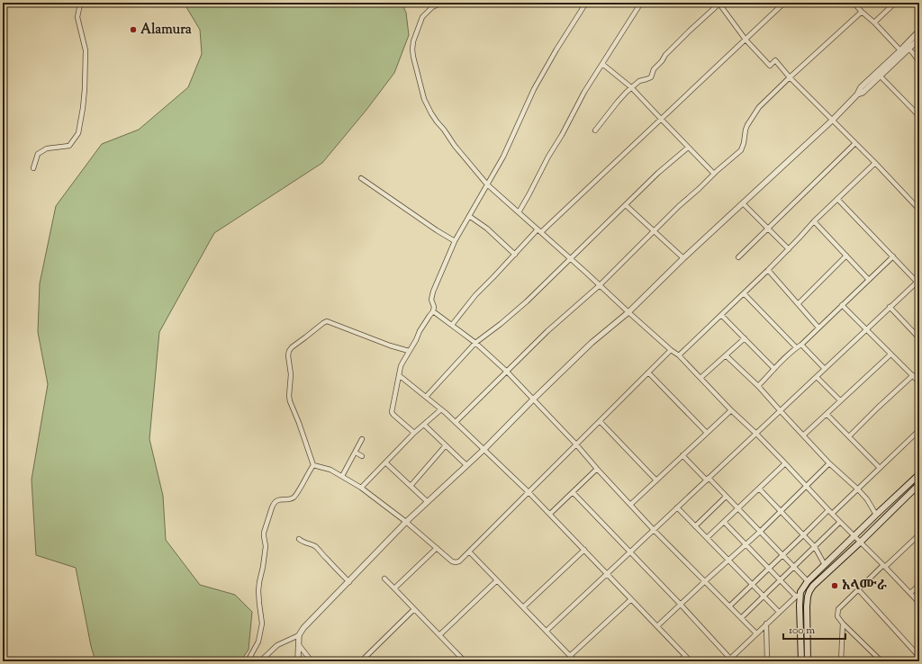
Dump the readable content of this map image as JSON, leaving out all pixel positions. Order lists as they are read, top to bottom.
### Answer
{
  "places": ["Alamura", "አላሙራ"],
  "scale_bar": "100 m"
}
